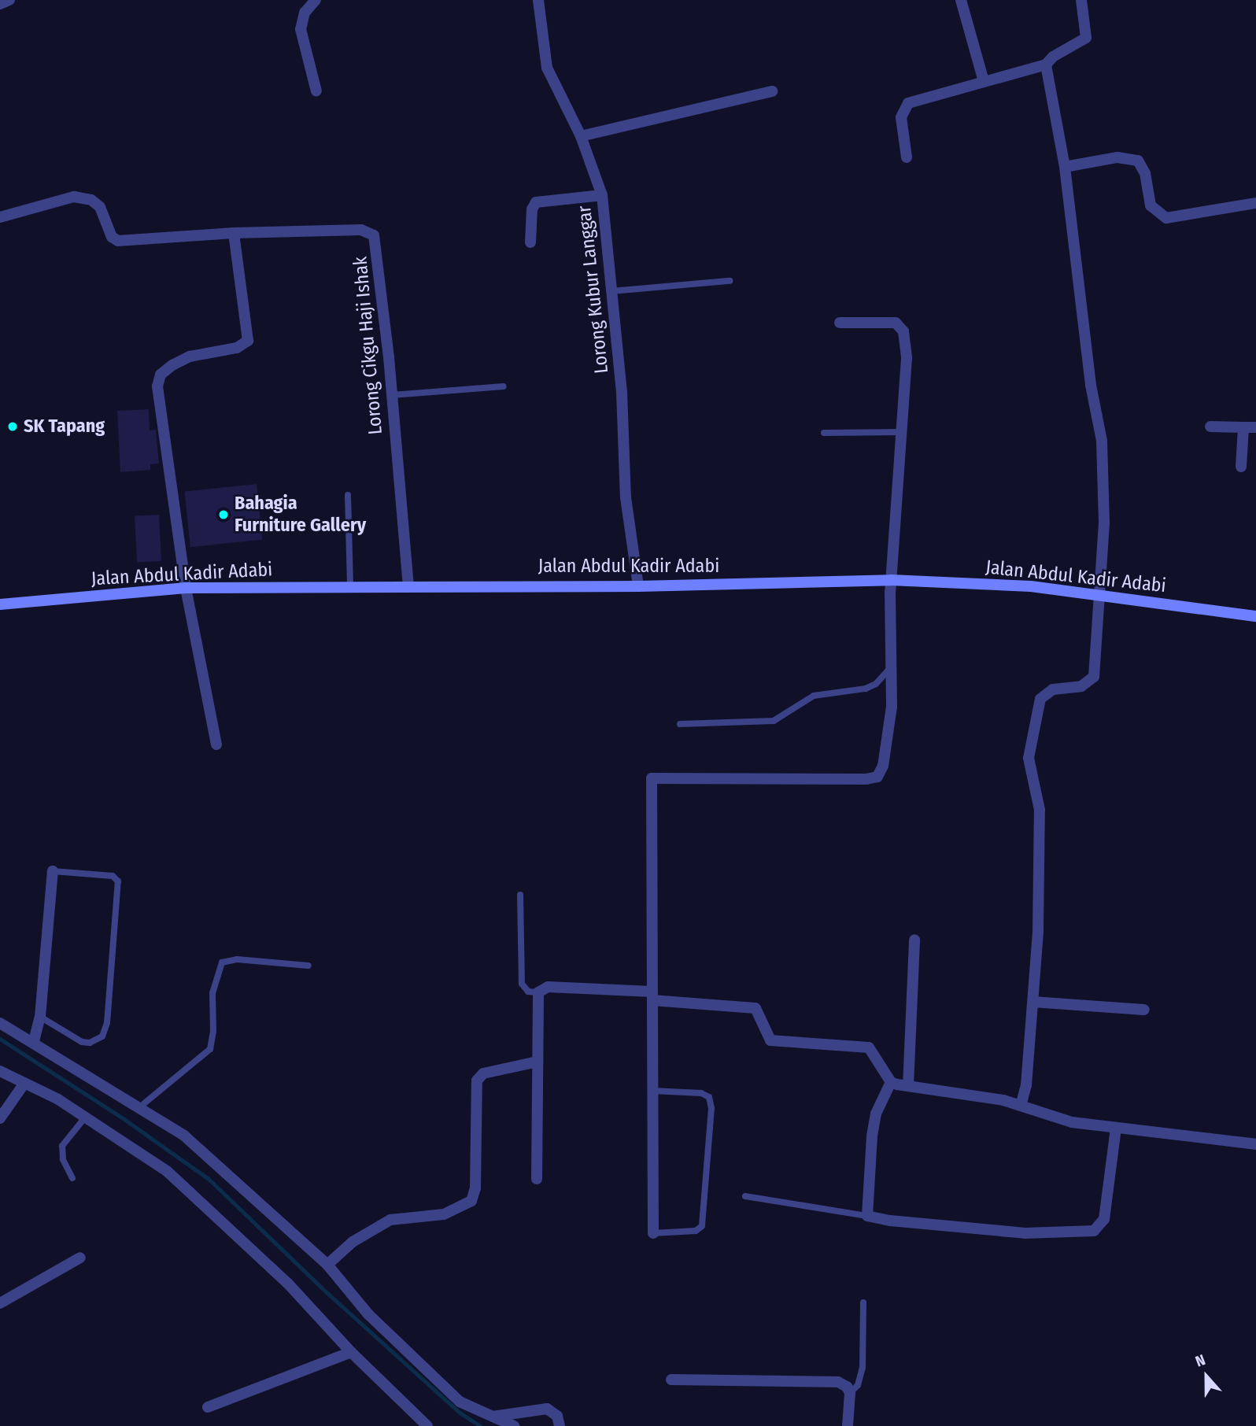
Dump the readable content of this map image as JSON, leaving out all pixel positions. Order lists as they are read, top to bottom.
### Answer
{
  "streets": {
    "main road": ["Jalan Abdul Kadir Adabi"],
    "street": ["Lorong Kubur Langgar", "Lorong Cikgu Haji Ishak"]
  },
  "crossings": [
    ["Lorong Kubur Langgar", "Jalan Abdul Kadir Adabi"],
    ["Lorong Cikgu Haji Ishak", "Jalan Abdul Kadir Adabi"]
  ],
  "places": ["SK Tapang", "Bahagia Furniture Gallery"],
  "north": "top"
}
